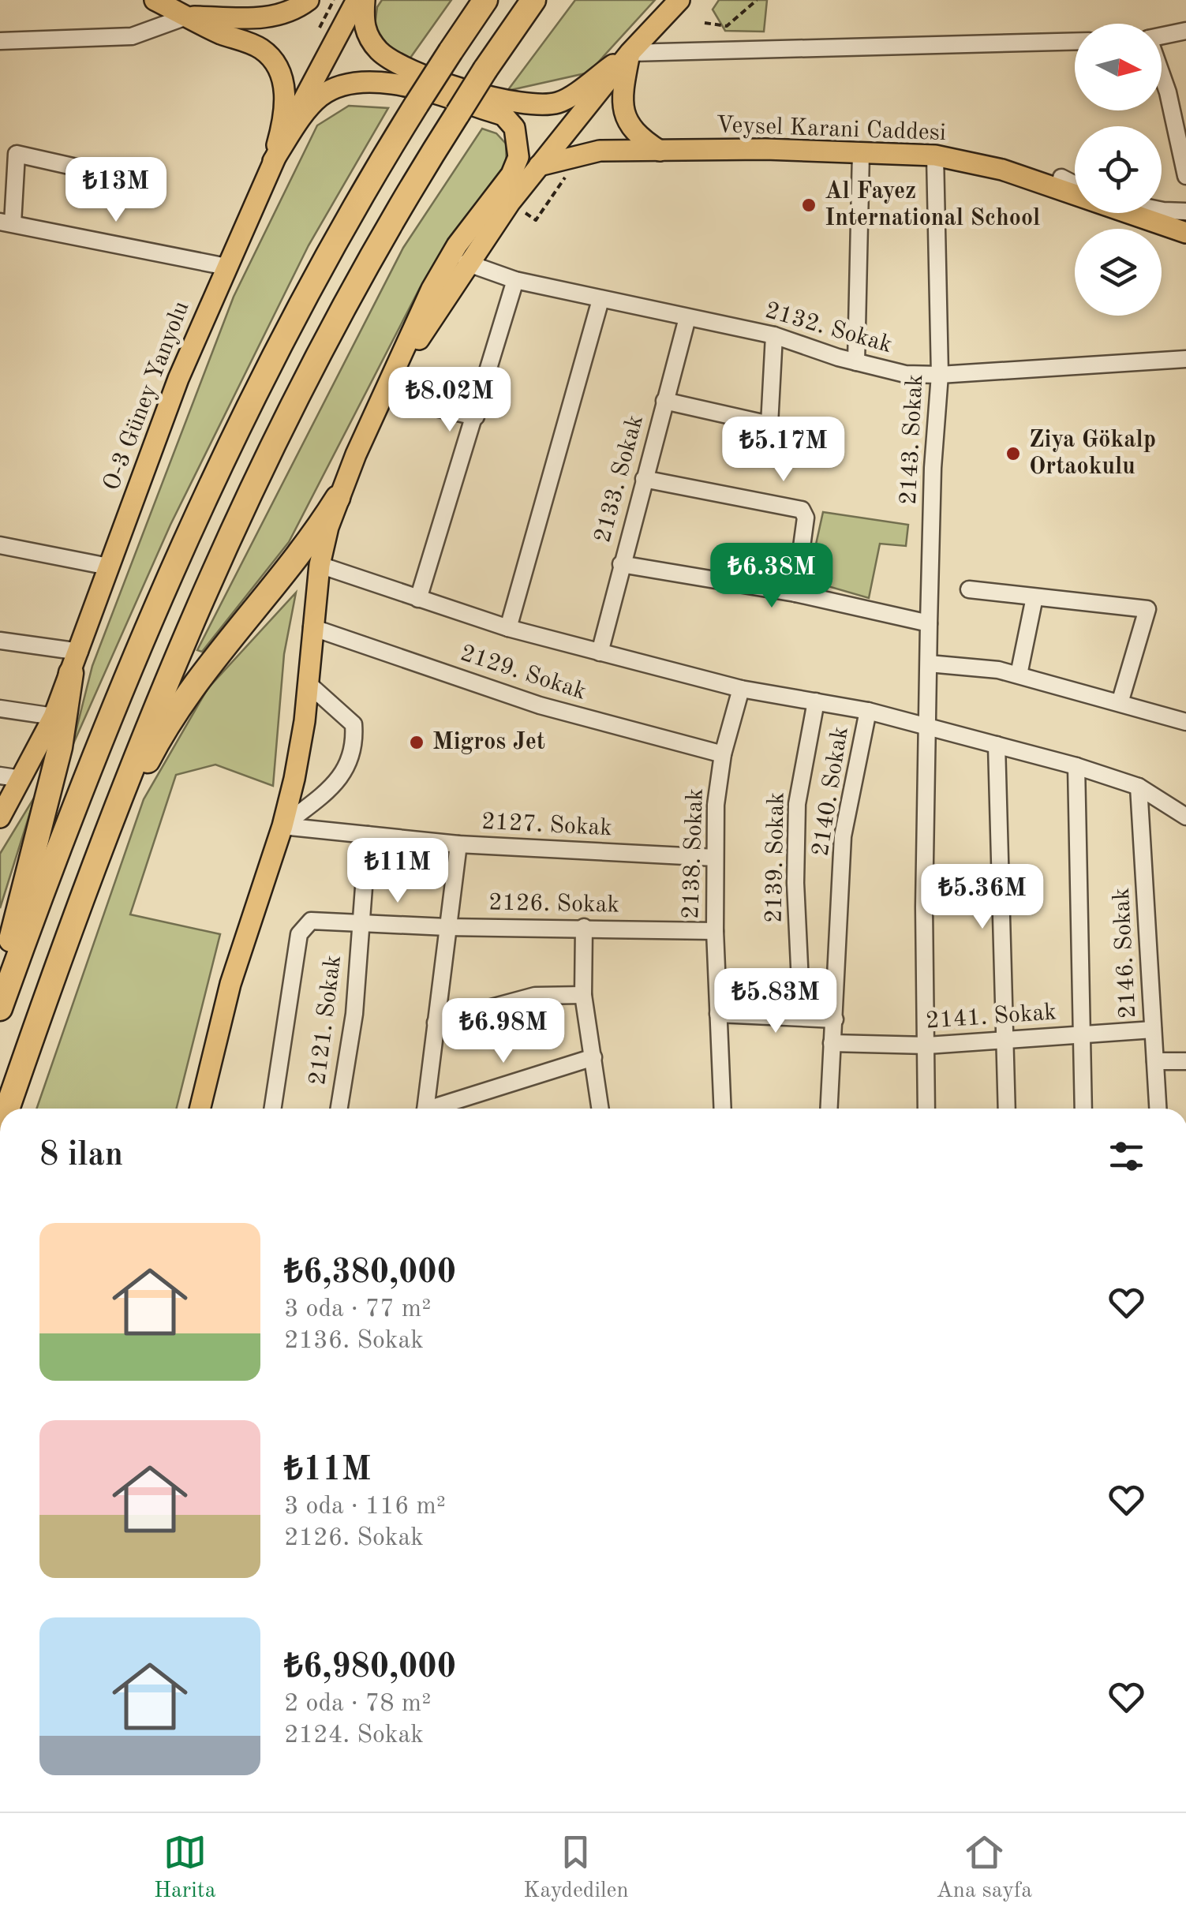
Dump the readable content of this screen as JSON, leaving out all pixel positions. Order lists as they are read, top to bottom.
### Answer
{
  "streets": {
    "main road": ["Veysel Karani Caddesi", "O-3 Güney Yanyolu"],
    "street": [
      "2132. Sokak",
      "2143. Sokak",
      "2133. Sokak",
      "2129. Sokak",
      "2140. Sokak",
      "2127. Sokak",
      "2138. Sokak",
      "2139. Sokak",
      "2126. Sokak",
      "2146. Sokak",
      "2141. Sokak",
      "2121. Sokak"
    ]
  },
  "crossings": [
    ["Veysel Karani Caddesi", "2143. Sokak"],
    ["2132. Sokak", "2143. Sokak"],
    ["2132. Sokak", "2133. Sokak"],
    ["2143. Sokak", "2141. Sokak"],
    ["2129. Sokak", "2138. Sokak"],
    ["2140. Sokak", "2141. Sokak"],
    ["2127. Sokak", "2138. Sokak"],
    ["2127. Sokak", "2121. Sokak"],
    ["2138. Sokak", "2126. Sokak"],
    ["2126. Sokak", "2121. Sokak"],
    ["2146. Sokak", "2141. Sokak"]
  ],
  "places": ["Al Fayez International School", "Ziya Gökalp Ortaokulu", "Migros Jet"],
  "north": "right",
  "page": {
    "price": [
      "₺13M",
      "₺8.02M",
      "₺5.17M",
      "₺6.38M",
      "₺11M",
      "₺5.36M",
      "₺5.83M",
      "₺6.98M"
    ],
    "heading": "8 ilan",
    "list": [
      {
        "name": "₺6,380,000",
        "note": "3 oda · 77 m² · 2136. Sokak"
      },
      {
        "name": "₺11M",
        "note": "3 oda · 116 m² · 2126. Sokak"
      },
      {
        "name": "₺6,980,000",
        "note": "2 oda · 78 m² · 2124. Sokak"
      }
    ],
    "tabs": ["Harita", "Kaydedilen", "Ana sayfa"]
  }
}
